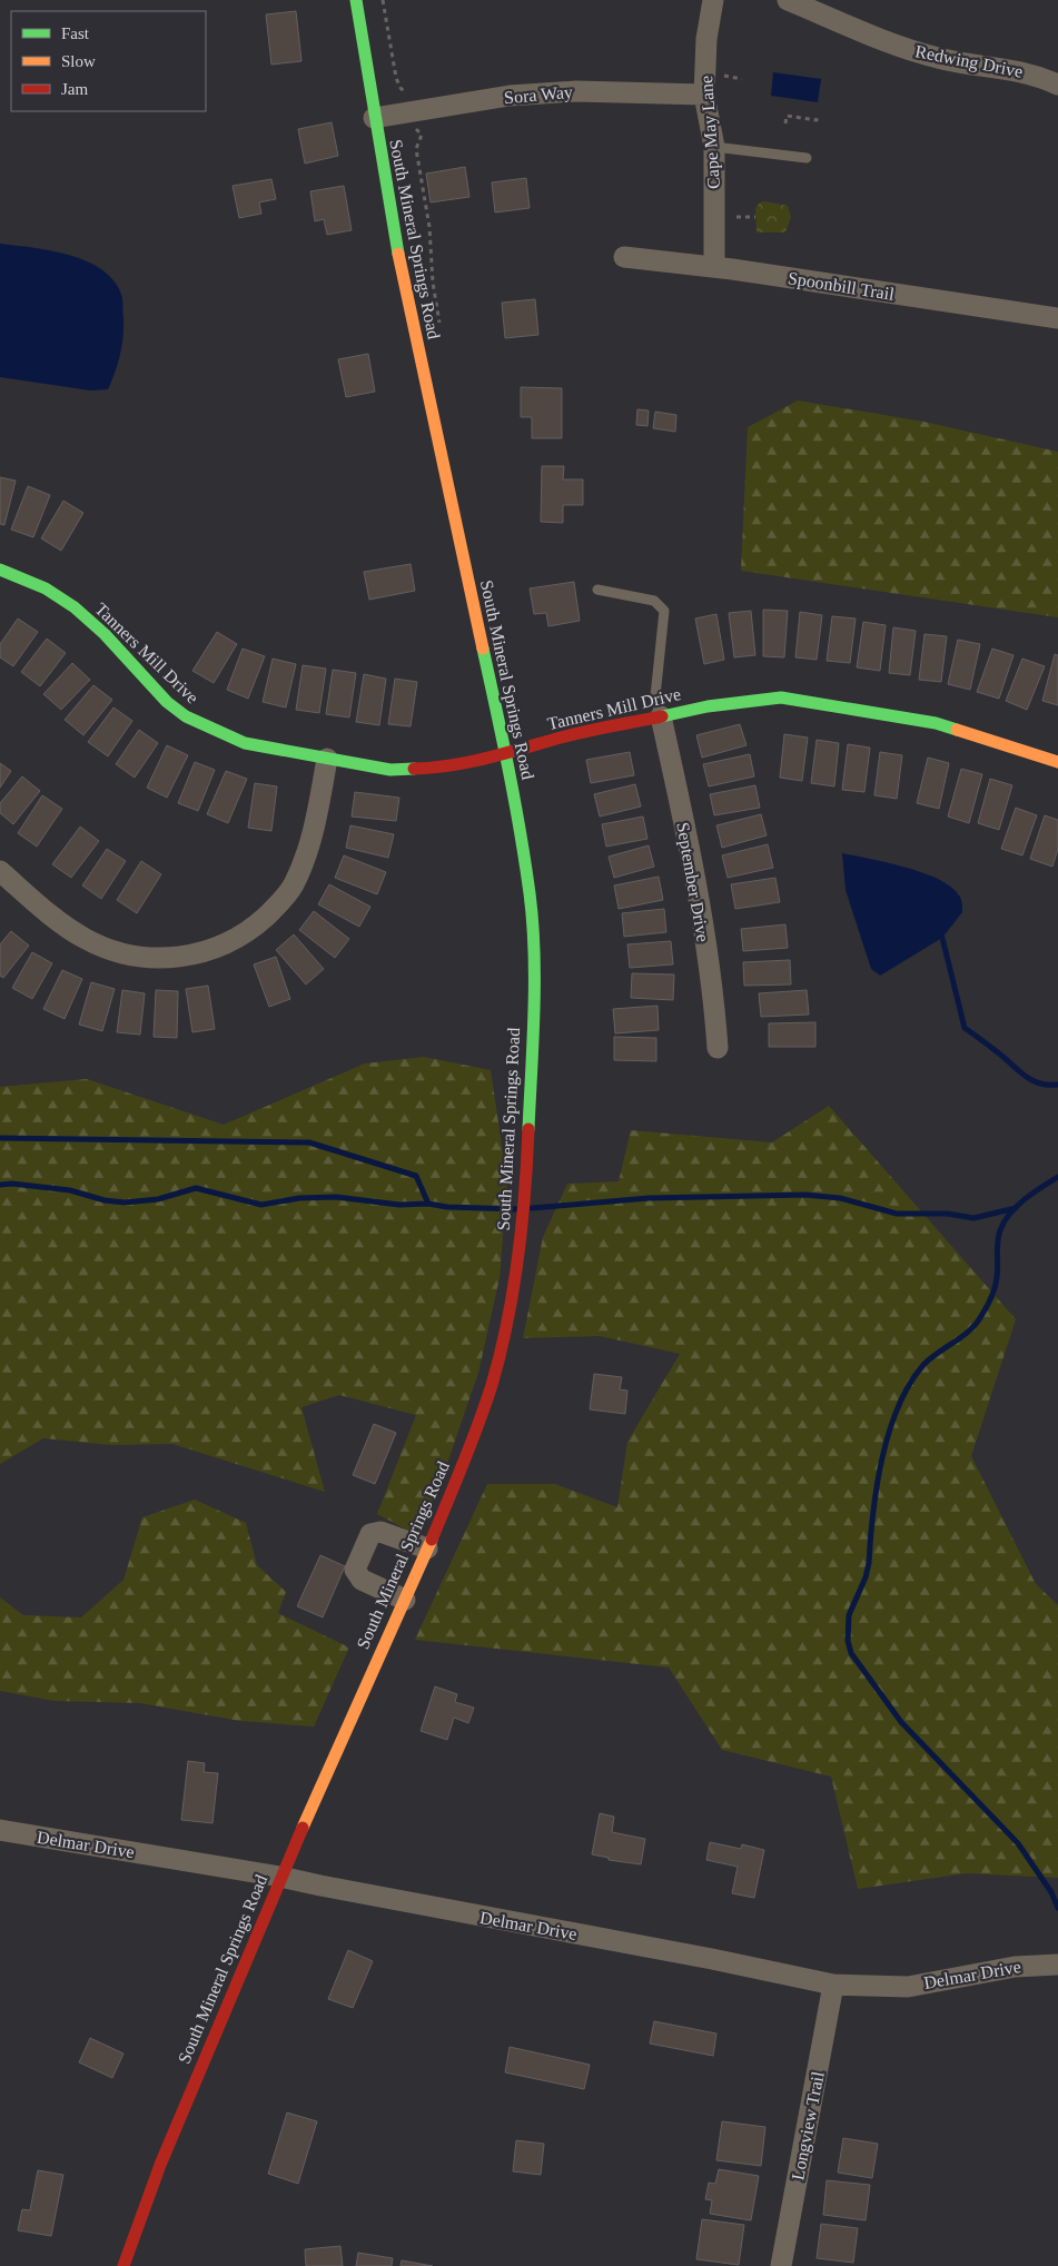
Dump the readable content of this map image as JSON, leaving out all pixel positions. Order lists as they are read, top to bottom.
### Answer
{
  "streets": {
    "street": [
      "Redwing Drive",
      "Sora Way",
      "Cape May Lane",
      "South Mineral Springs Road",
      "Spoonbill Trail",
      "Tanners Mill Drive",
      "September Drive",
      "Delmar Drive",
      "Longview Trail"
    ]
  },
  "crossings": [
    ["Sora Way", "Cape May Lane"],
    ["Sora Way", "South Mineral Springs Road"],
    ["Cape May Lane", "Spoonbill Trail"],
    ["South Mineral Springs Road", "Tanners Mill Drive"],
    ["South Mineral Springs Road", "Delmar Drive"],
    ["Tanners Mill Drive", "September Drive"],
    ["Delmar Drive", "Longview Trail"]
  ],
  "legend": ["Fast", "Slow", "Jam"]
}
